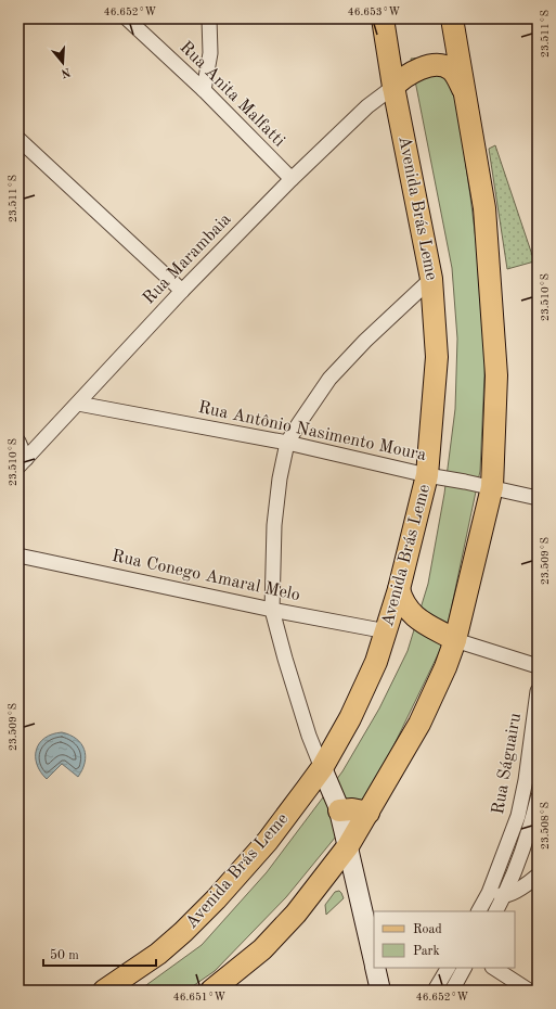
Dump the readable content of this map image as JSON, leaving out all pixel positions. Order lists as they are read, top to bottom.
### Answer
{
  "streets": {
    "main road": ["Avenida Brás Leme"],
    "street": [
      "Rua Anita Malfatti",
      "Rua Marambaia",
      "Rua Antônio Nasimento Moura",
      "Rua Conego Amaral Melo",
      "Rua Ságuairu"
    ]
  },
  "crossings": [
    ["Rua Anita Malfatti", "Rua Marambaia"],
    ["Avenida Brás Leme", "Rua Marambaia"],
    ["Avenida Brás Leme", "Rua Antônio Nasimento Moura"],
    ["Avenida Brás Leme", "Rua Conego Amaral Melo"],
    ["Rua Marambaia", "Rua Antônio Nasimento Moura"]
  ],
  "legend": ["Road", "Park"],
  "scale_bar": "50 m",
  "north": "bottom",
  "coordinates": [
    "46.652°W",
    "46.653°W",
    "23.511°S",
    "23.510°S",
    "23.509°S",
    "23.508°S",
    "46.651°W"
  ]
}
